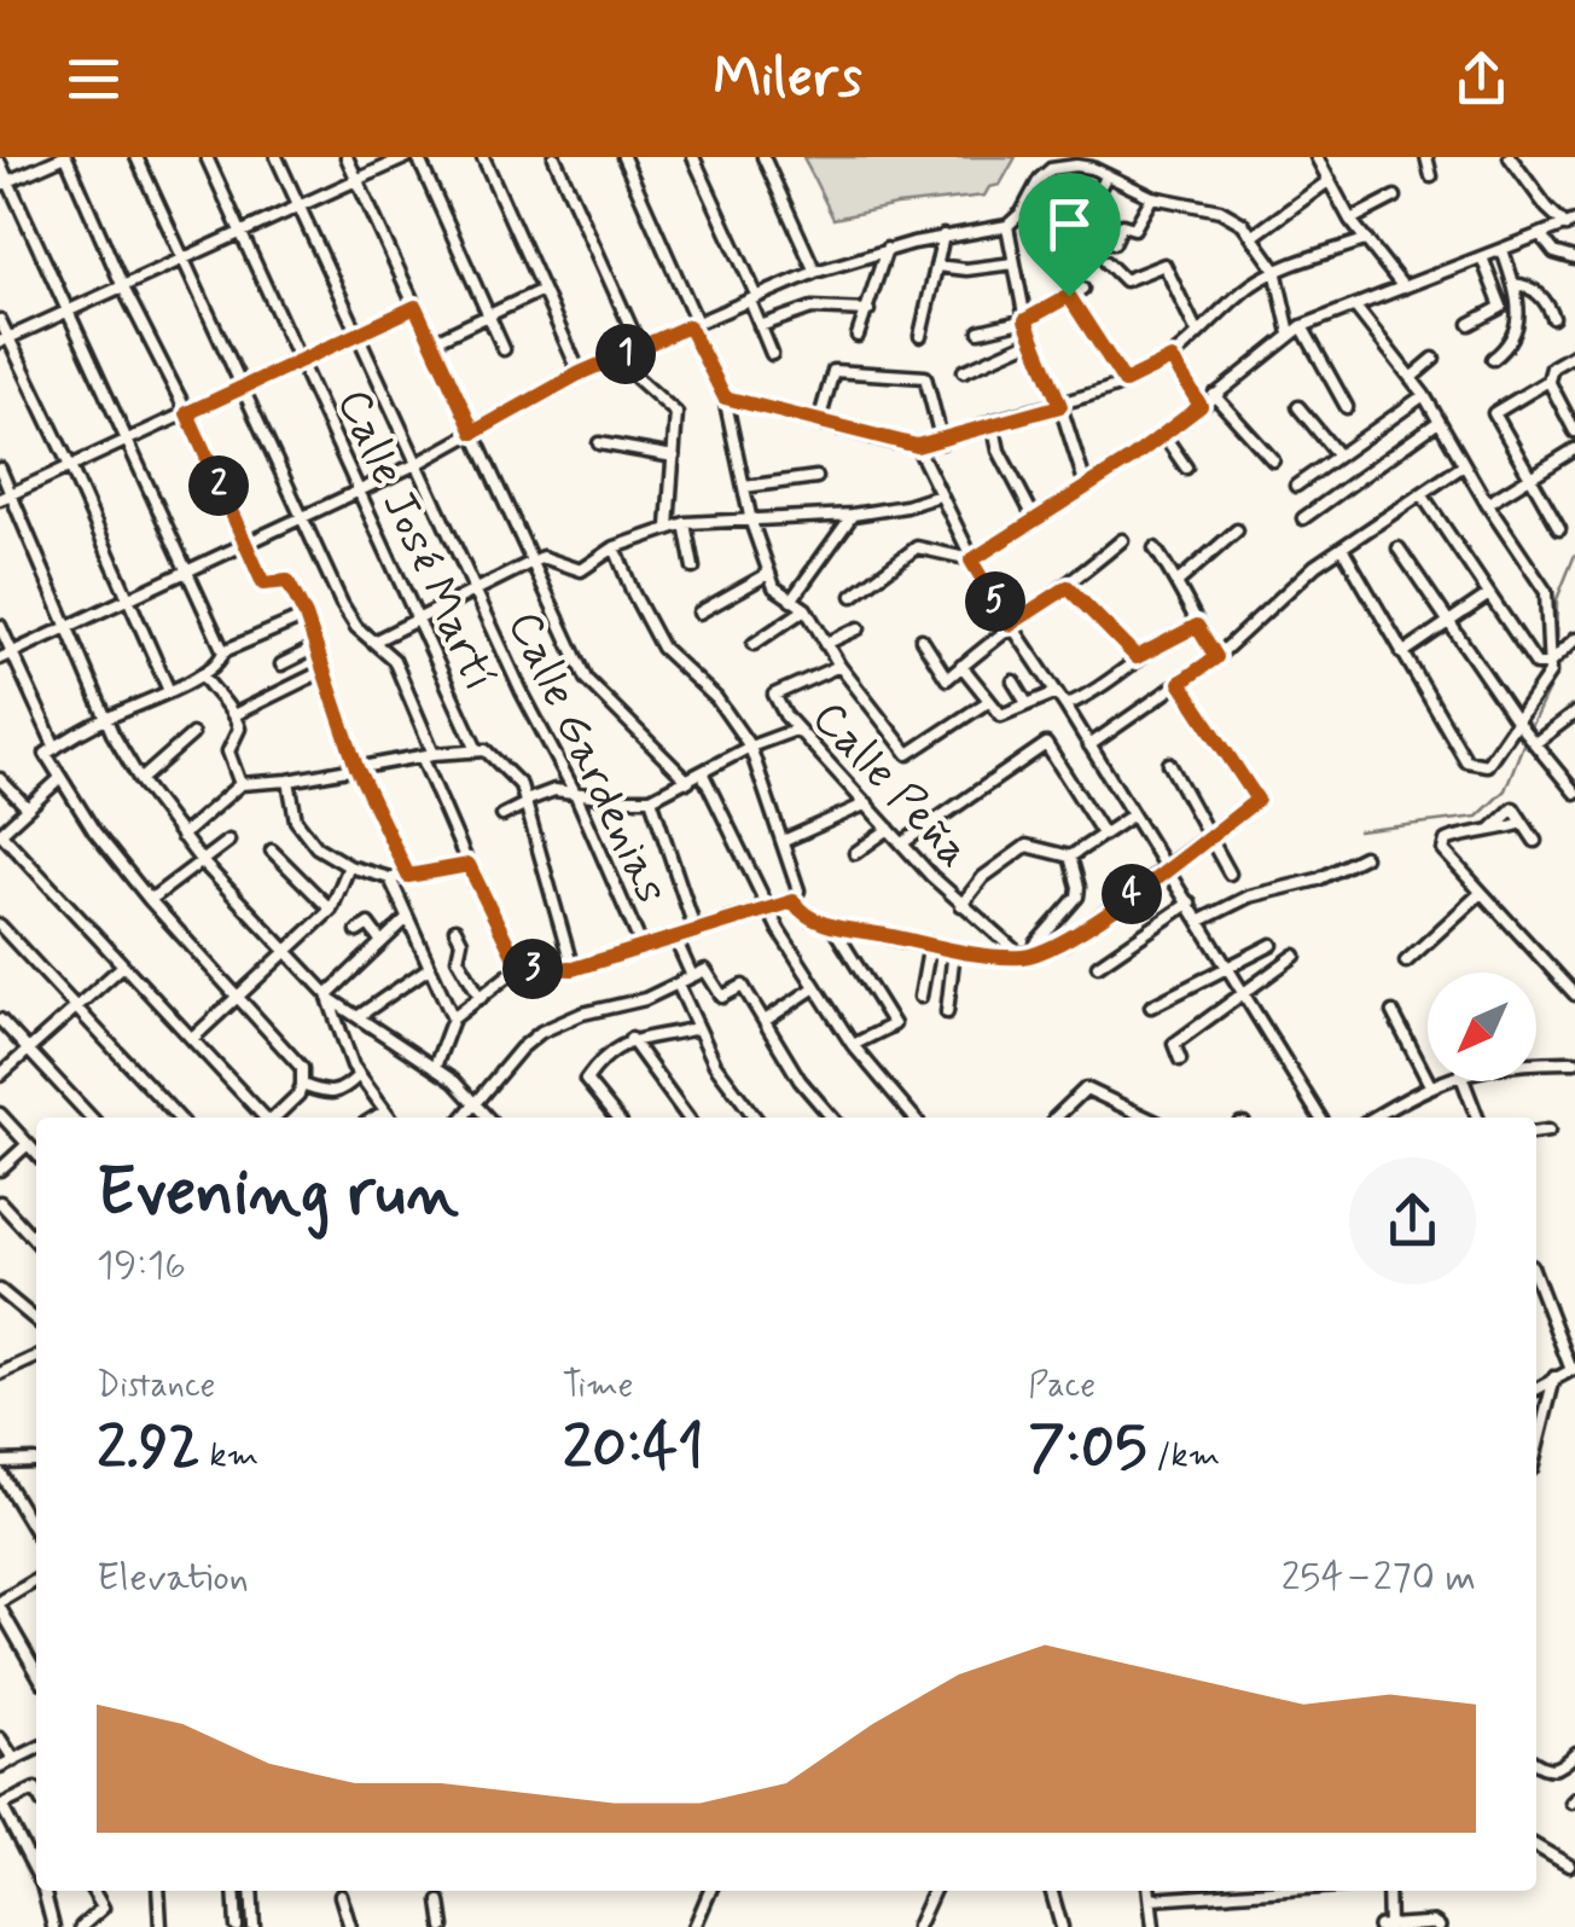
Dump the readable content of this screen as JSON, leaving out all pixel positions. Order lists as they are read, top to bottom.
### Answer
{
  "streets": {
    "street": ["Calle José Martí", "Calle Gardenias", "Calle Peña"]
  },
  "north": "bottom left",
  "page": {
    "header": "Milers",
    "pins": [
      "1",
      "2",
      "5",
      "4",
      "3"
    ],
    "heading": ["Evening run", "19:16"],
    "stats": [
      ["Distance", "2.92 km"],
      ["Time", "20:41"],
      ["Pace", "7:05 /km"]
    ],
    "chart": ["Elevation", "254–270 m"]
  }
}
